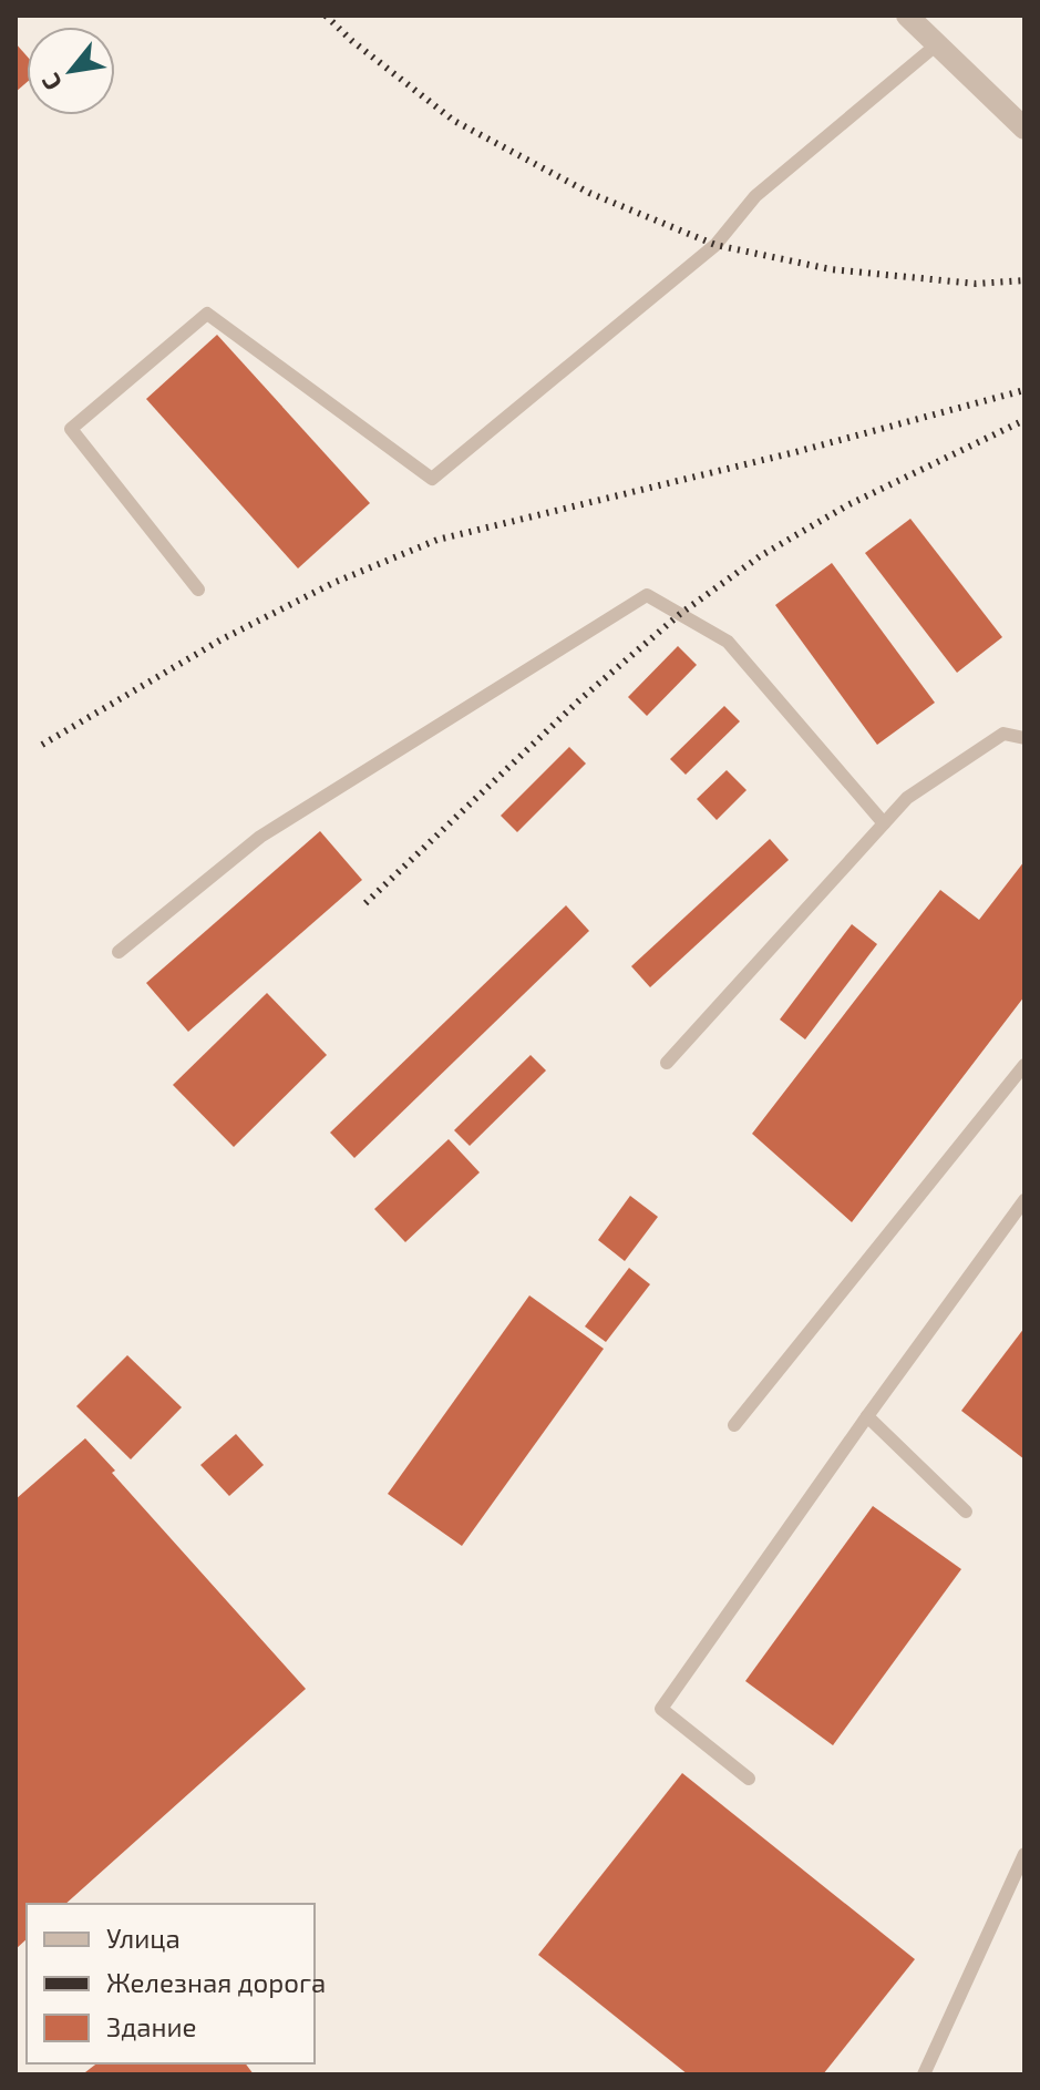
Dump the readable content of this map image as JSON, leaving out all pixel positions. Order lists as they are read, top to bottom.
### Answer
{
  "legend": ["Улица", "Железная дорога", "Здание"],
  "north": "bottom left"
}
